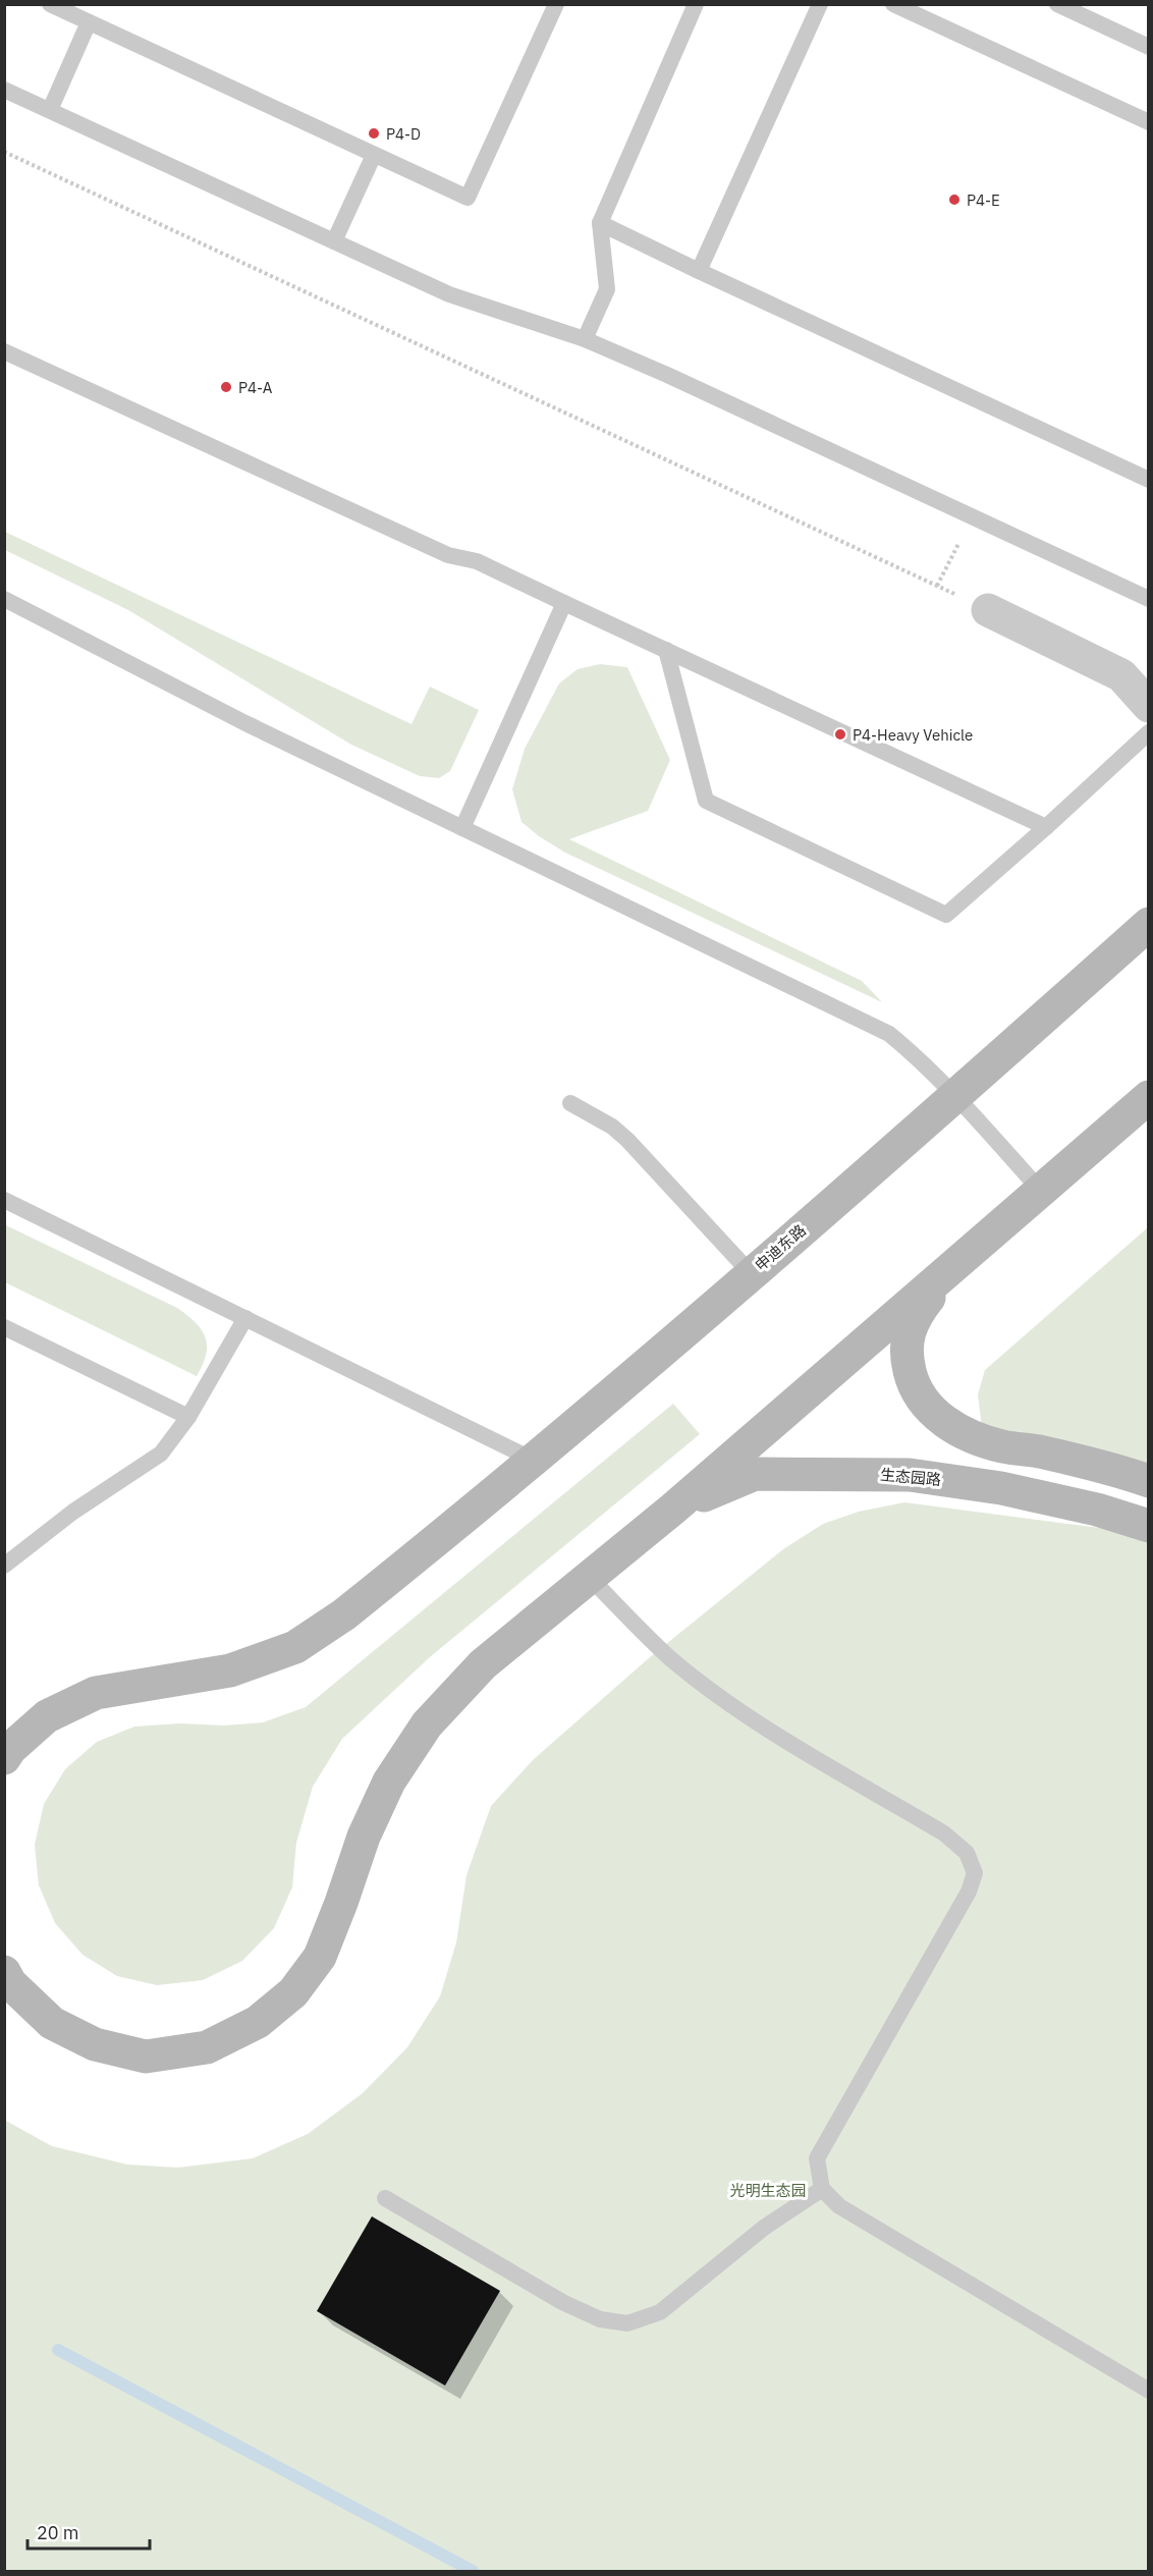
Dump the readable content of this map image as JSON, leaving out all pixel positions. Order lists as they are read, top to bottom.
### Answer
{
  "streets": {
    "street": ["申迪东路", "生态园路"]
  },
  "parks": ["光明生态园"],
  "places": [
    "P4-D",
    "P4-E",
    "P4-A",
    "P4-Heavy Vehicle"
  ],
  "scale_bar": "20 m"
}
